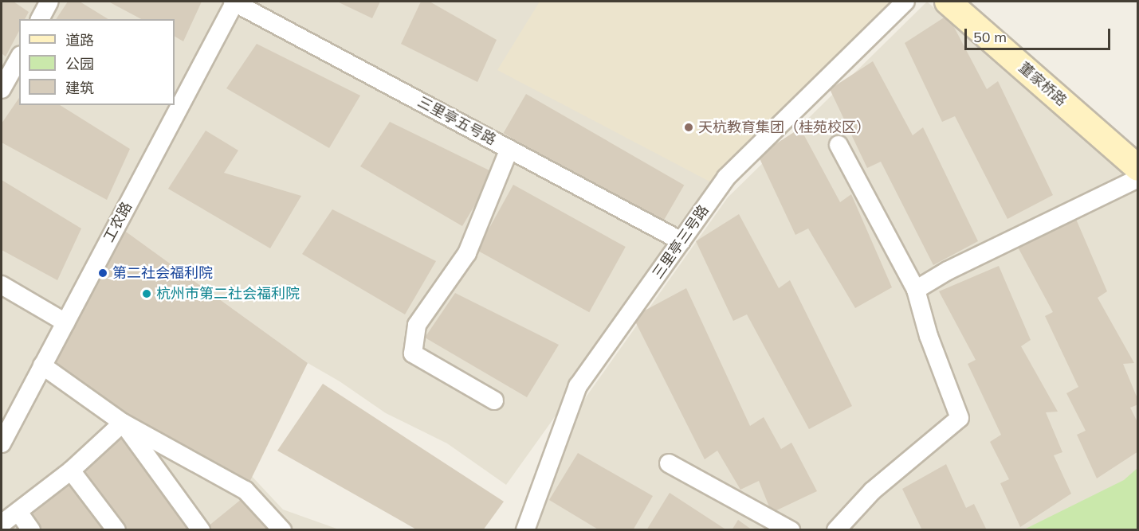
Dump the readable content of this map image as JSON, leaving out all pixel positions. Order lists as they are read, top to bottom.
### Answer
{
  "streets": {
    "street": [
      "董家桥路",
      "三里亭五号路",
      "工农路",
      "三里亭三号路"
    ]
  },
  "crossings": [
    ["三里亭五号路", "工农路"],
    ["三里亭五号路", "三里亭三号路"]
  ],
  "places": ["天杭教育集团（桂苑校区）", "第二社会福利院", "杭州市第二社会福利院"],
  "legend": ["道路", "公园", "建筑"],
  "scale_bar": "50 m"
}
